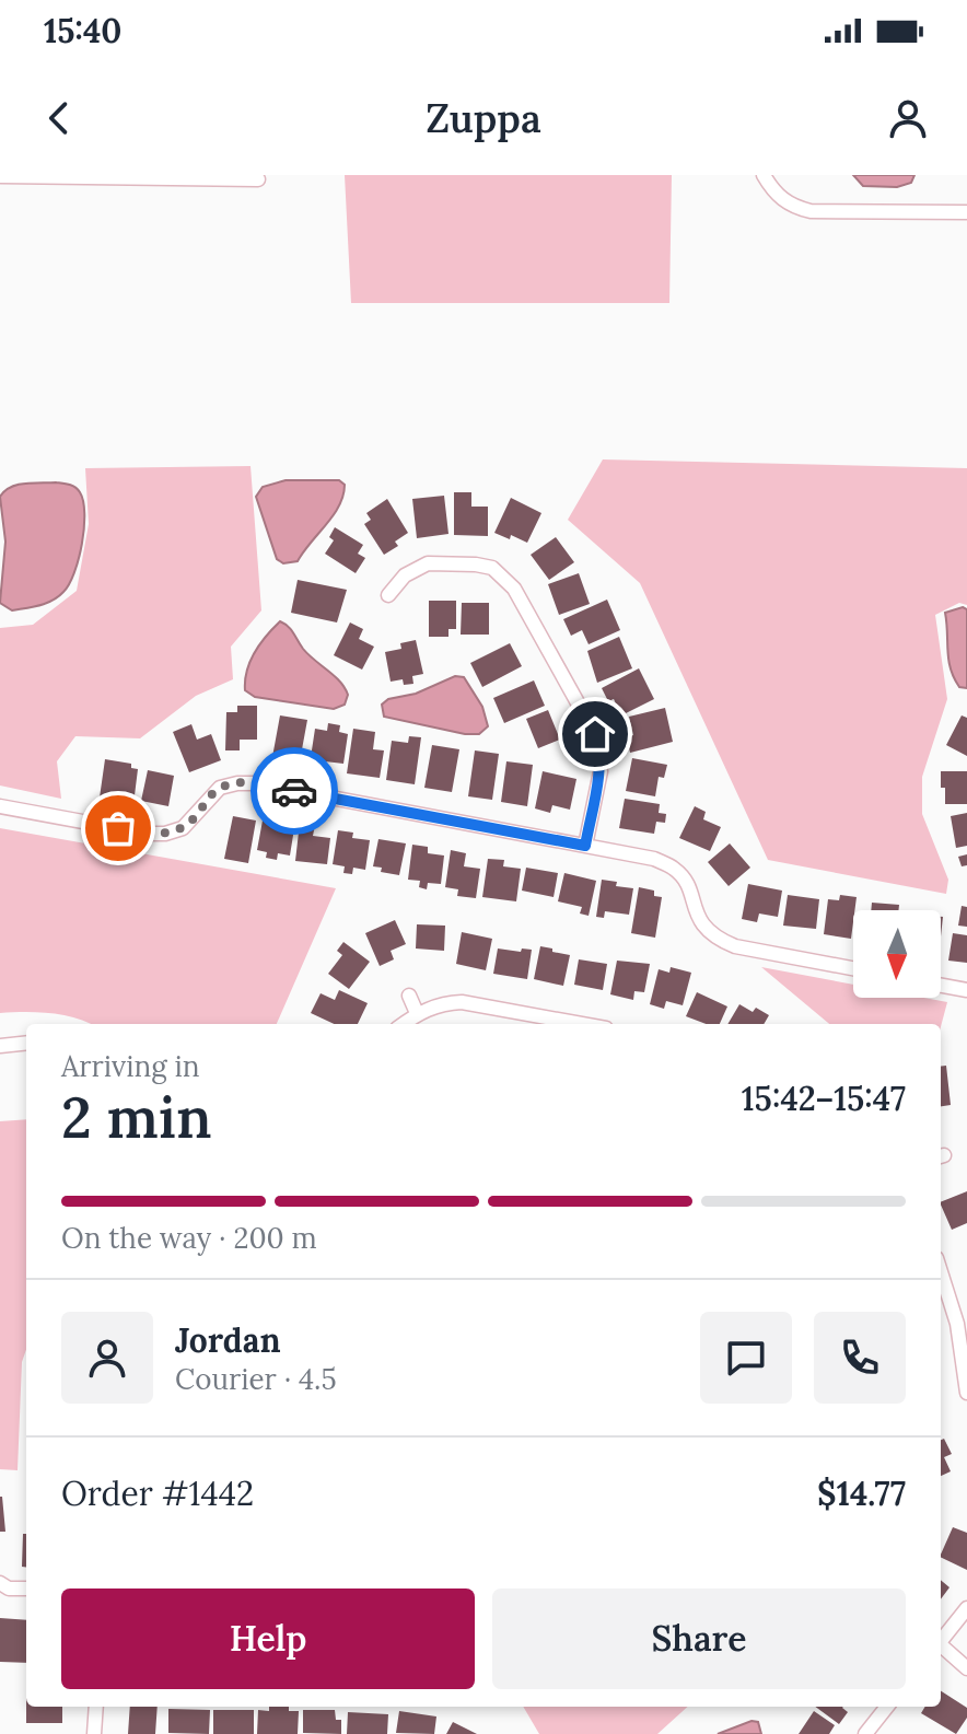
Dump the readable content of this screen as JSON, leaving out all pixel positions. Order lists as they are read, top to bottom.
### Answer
{
  "north": "bottom",
  "page": {
    "status": "15:40",
    "header": "Zuppa",
    "heading": ["2 min", "Arriving in", "15:42–15:47"],
    "panel": [
      "Jordan",
      "Courier · 4.5",
      "Order #1442",
      "$14.77"
    ],
    "bar": "On the way · 200 m",
    "buttons": ["Help", "Share"]
  }
}
